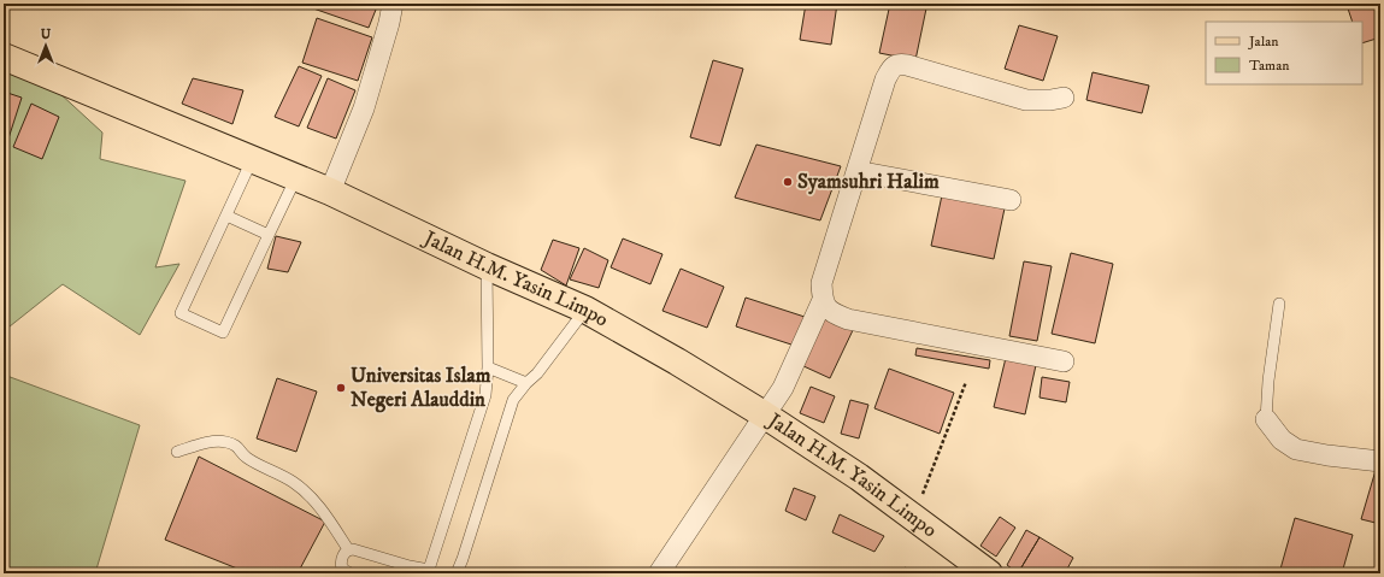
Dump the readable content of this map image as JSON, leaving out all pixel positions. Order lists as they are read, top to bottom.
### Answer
{
  "streets": {
    "main road": ["Jalan H.M. Yasin Limpo"]
  },
  "places": ["Syamsuhri Halim", "Universitas Islam Negeri Alauddin"],
  "legend": ["Jalan", "Taman"],
  "north": "top"
}
